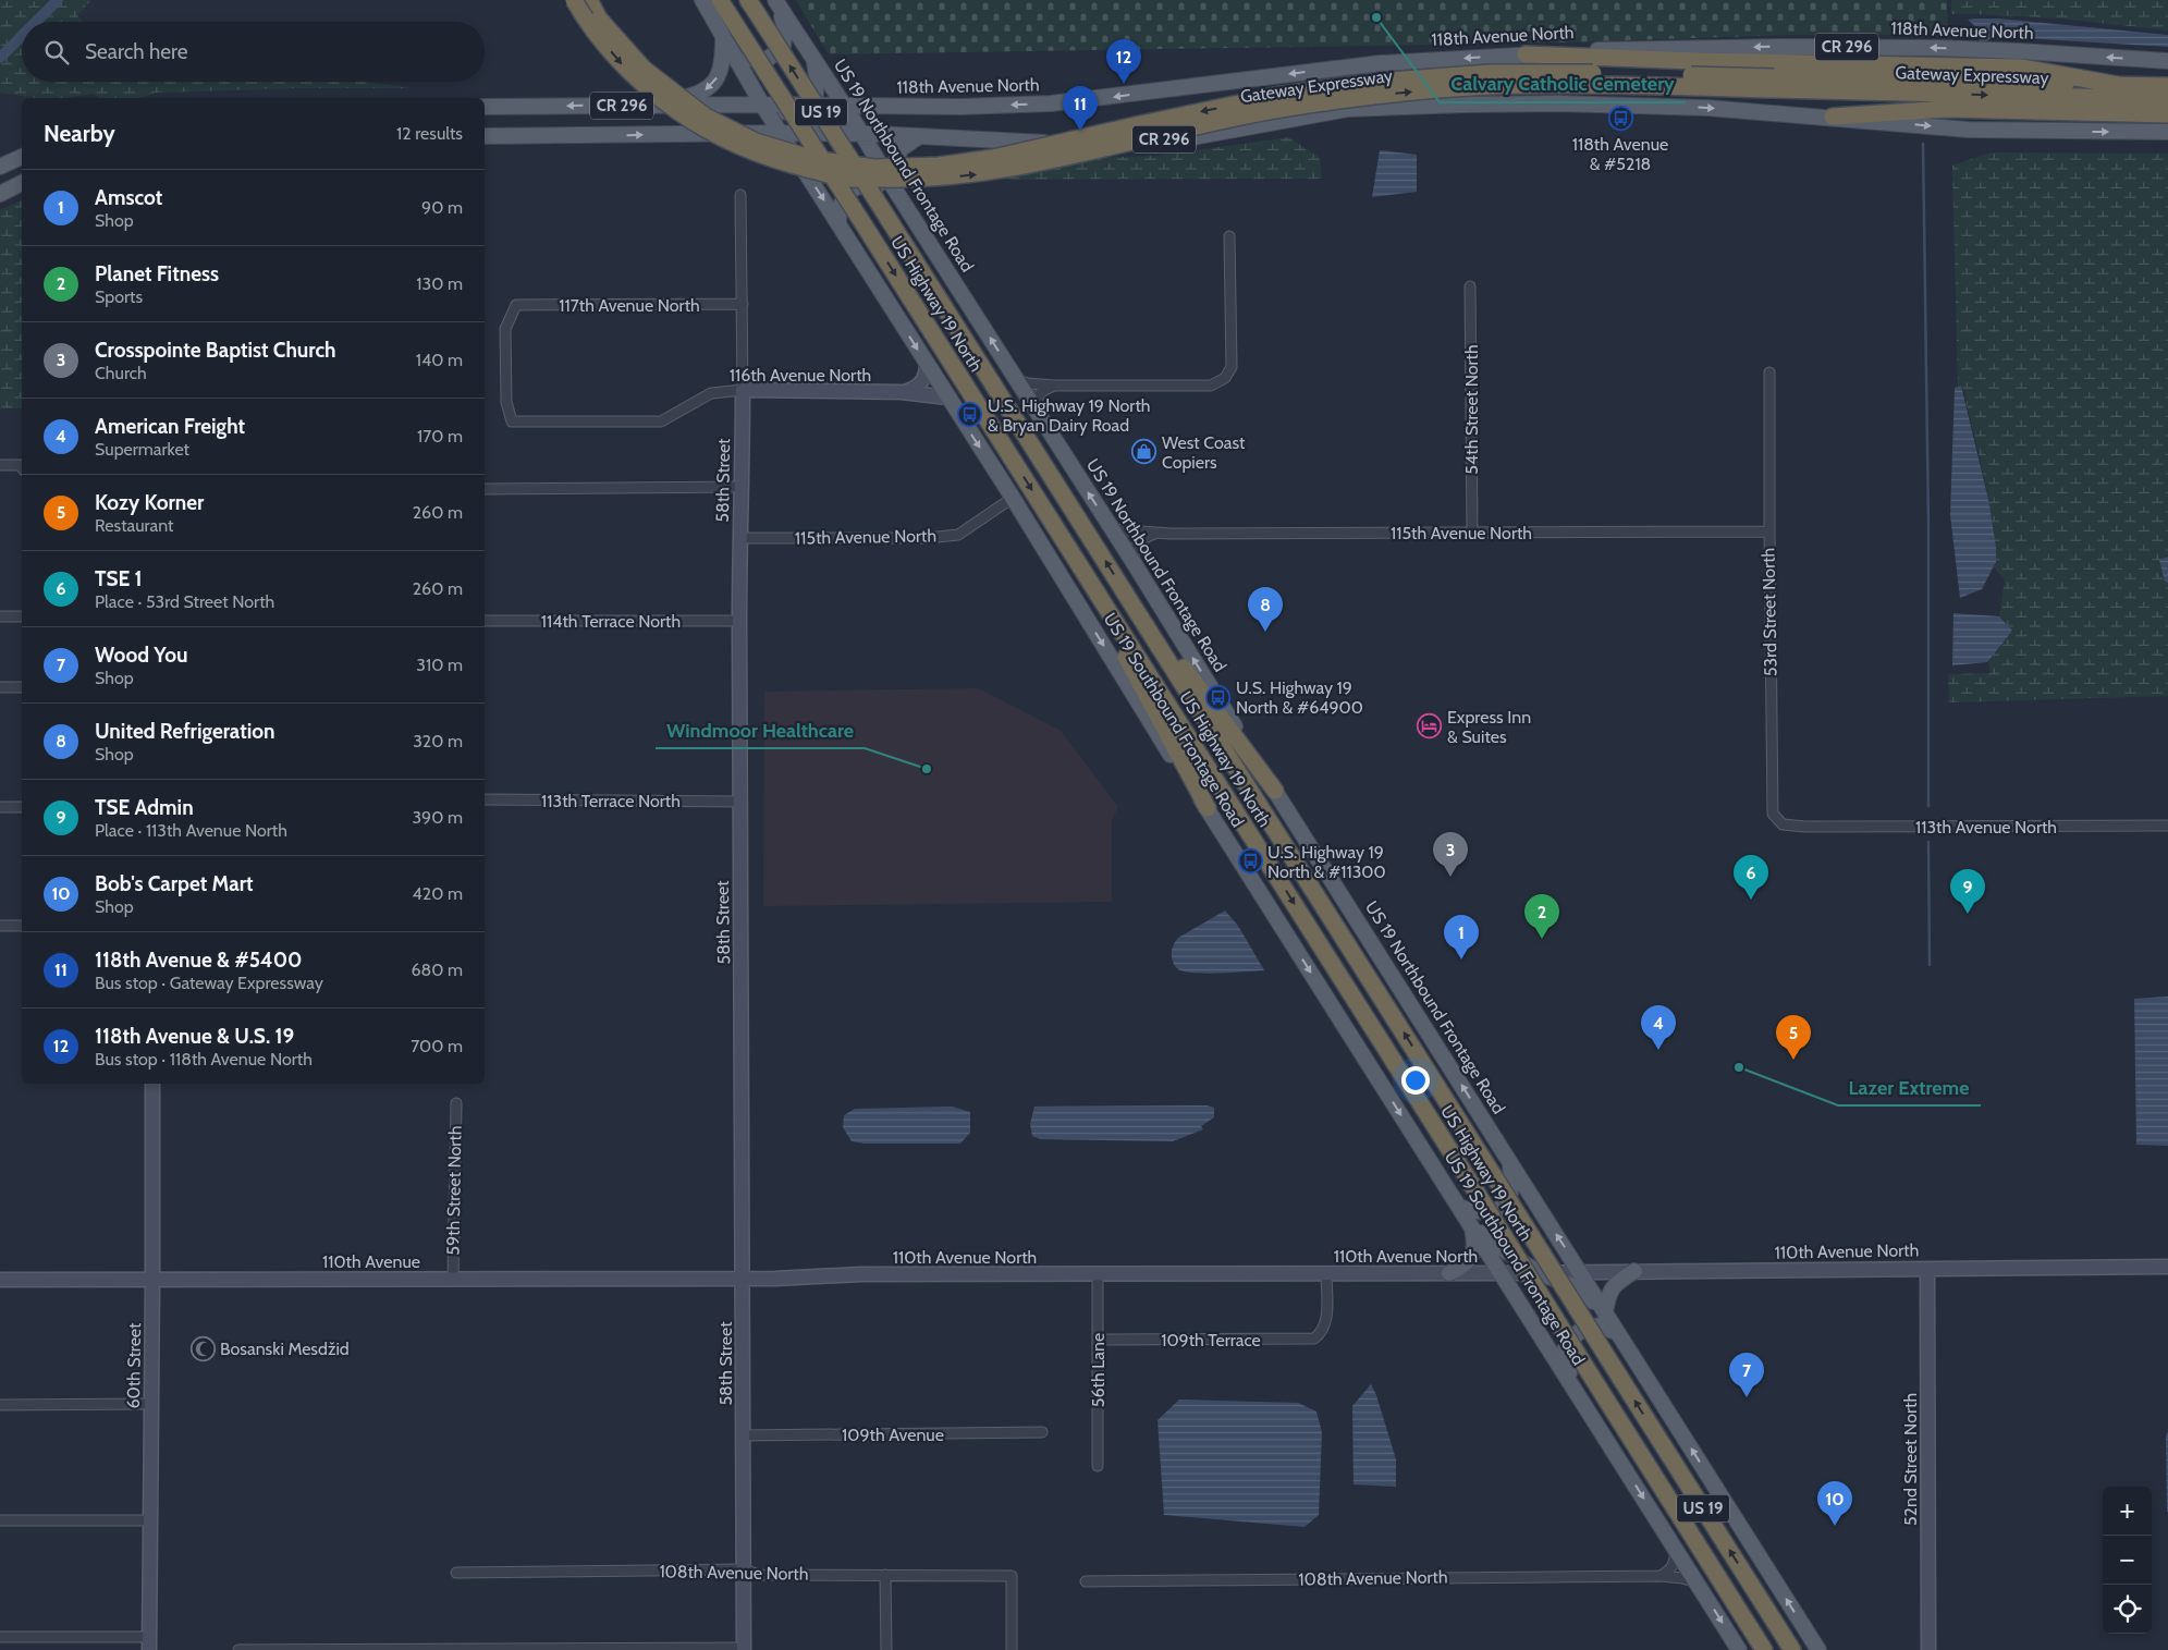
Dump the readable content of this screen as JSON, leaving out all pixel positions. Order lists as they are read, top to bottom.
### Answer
{
  "streets": {
    "highway": ["Gateway Expressway", "US 19", "US Highway 19 North"],
    "main road": [
      "118th Avenue North",
      "CR 296",
      "US 19 Northbound Frontage Road",
      "US 19 Southbound Frontage Road"
    ],
    "street": [
      "117th Avenue North",
      "116th Avenue North",
      "54th Street North",
      "58th Street",
      "115th Avenue North",
      "53rd Street North",
      "114th Terrace North",
      "113th Terrace North",
      "113th Avenue North",
      "59th Street North",
      "110th Avenue North",
      "110th Avenue",
      "109th Terrace",
      "60th Street",
      "56th Lane",
      "109th Avenue",
      "52nd Street North",
      "108th Avenue North"
    ]
  },
  "crossings": [
    ["118th Avenue North", "CR 296"],
    ["118th Avenue North", "US 19 Northbound Frontage Road"],
    ["CR 296", "US 19 Northbound Frontage Road"],
    ["CR 296", "US 19 Southbound Frontage Road"],
    ["US 19 Northbound Frontage Road", "115th Avenue North"],
    ["US 19 Northbound Frontage Road", "110th Avenue North"],
    ["US Highway 19 North", "US 19 Southbound Frontage Road"],
    ["117th Avenue North", "116th Avenue North"],
    ["117th Avenue North", "58th Street"],
    ["116th Avenue North", "58th Street"],
    ["116th Avenue North", "US 19 Southbound Frontage Road"],
    ["54th Street North", "115th Avenue North"],
    ["58th Street", "115th Avenue North"],
    ["58th Street", "114th Terrace North"],
    ["58th Street", "113th Terrace North"],
    ["58th Street", "110th Avenue North"],
    ["58th Street", "110th Avenue"],
    ["58th Street", "109th Avenue"],
    ["58th Street", "108th Avenue North"],
    ["115th Avenue North", "53rd Street North"],
    ["115th Avenue North", "US 19 Southbound Frontage Road"],
    ["53rd Street North", "113th Avenue North"],
    ["US 19 Southbound Frontage Road", "110th Avenue North"],
    ["US 19 Southbound Frontage Road", "108th Avenue North"],
    ["59th Street North", "110th Avenue"],
    ["110th Avenue North", "110th Avenue"],
    ["110th Avenue North", "109th Terrace"],
    ["110th Avenue North", "56th Lane"],
    ["110th Avenue North", "52nd Street North"],
    ["110th Avenue", "60th Street"],
    ["109th Terrace", "56th Lane"]
  ],
  "one_way": ["US 19 Northbound Frontage Road", "US 19 Southbound Frontage Road"],
  "places": {
    "other": ["Calvary Catholic Cemetery", "Windmoor Healthcare", "Lazer Extreme"],
    "bus stop": [
      "118th Avenue & #5218",
      "U.S. Highway 19 North & Bryan Dairy Road",
      "U.S. Highway 19 North & #64900",
      "U.S. Highway 19 North & #11300"
    ],
    "shop": ["West Coast Copiers"],
    "hotel": ["Express Inn & Suites"],
    "mosque": ["Bosanski Mesdžid"]
  },
  "page": {
    "search": "Search here",
    "pins": [
      "12",
      "11",
      "8",
      "3",
      "6",
      "9",
      "2",
      "1",
      "4",
      "5",
      "7",
      "10"
    ],
    "heading": ["Nearby", "12 results"],
    "list": [
      {
        "mark": "1",
        "name": "Amscot",
        "note": "Shop",
        "value": "90 m"
      },
      {
        "mark": "2",
        "name": "Planet Fitness",
        "note": "Sports",
        "value": "130 m"
      },
      {
        "mark": "3",
        "name": "Crosspointe Baptist Church",
        "note": "Church",
        "value": "140 m"
      },
      {
        "mark": "4",
        "name": "American Freight",
        "note": "Supermarket",
        "value": "170 m"
      },
      {
        "mark": "5",
        "name": "Kozy Korner",
        "note": "Restaurant",
        "value": "260 m"
      },
      {
        "mark": "6",
        "name": "TSE 1",
        "note": "Place · 53rd Street North",
        "value": "260 m"
      },
      {
        "mark": "7",
        "name": "Wood You",
        "note": "Shop",
        "value": "310 m"
      },
      {
        "mark": "8",
        "name": "United Refrigeration",
        "note": "Shop",
        "value": "320 m"
      },
      {
        "mark": "9",
        "name": "TSE Admin",
        "note": "Place · 113th Avenue North",
        "value": "390 m"
      },
      {
        "mark": "10",
        "name": "Bob's Carpet Mart",
        "note": "Shop",
        "value": "420 m"
      },
      {
        "mark": "11",
        "name": "118th Avenue & #5400",
        "note": "Bus stop · Gateway Expressway",
        "value": "680 m"
      },
      {
        "mark": "12",
        "name": "118th Avenue & U.S. 19",
        "note": "Bus stop · 118th Avenue North",
        "value": "700 m"
      }
    ],
    "map_buttons": ["+", "−"]
  }
}
